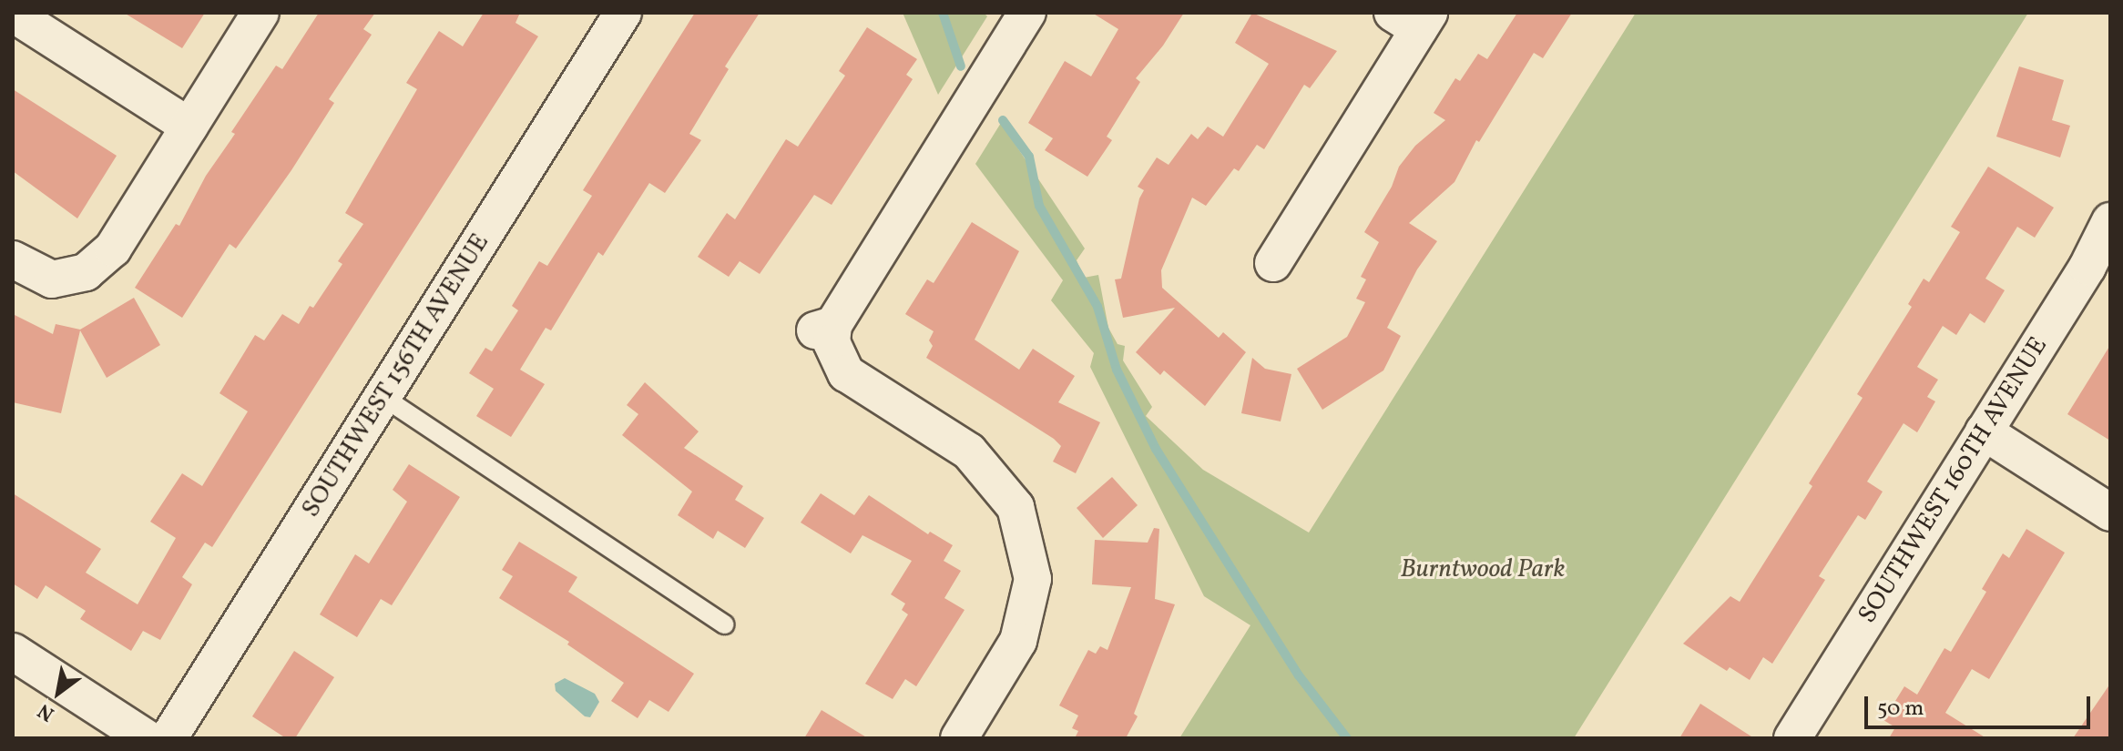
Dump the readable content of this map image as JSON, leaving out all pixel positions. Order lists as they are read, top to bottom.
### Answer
{
  "streets": {
    "street": ["SOUTHWEST 156TH AVENUE", "SOUTHWEST 160TH AVENUE"]
  },
  "parks": ["Burntwood Park"],
  "scale_bar": "50 m",
  "north": "bottom left"
}
